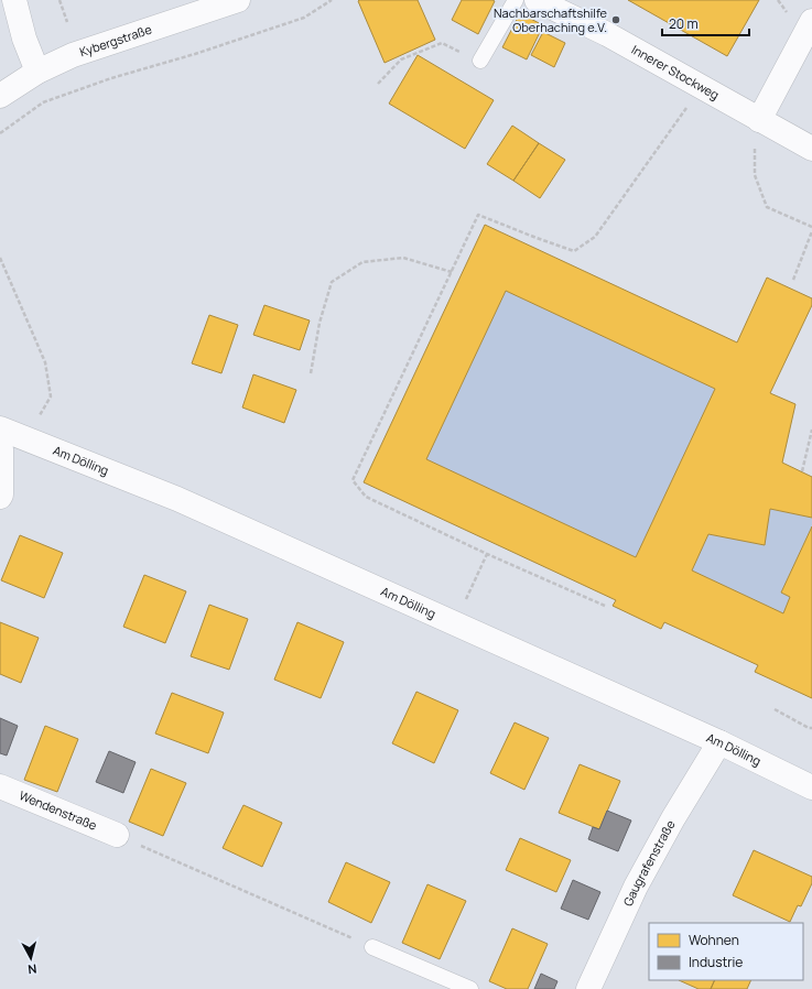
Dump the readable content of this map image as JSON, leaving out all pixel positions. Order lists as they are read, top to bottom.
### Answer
{
  "streets": {
    "street": [
      "Kybergstraße",
      "Innerer Stockweg",
      "Am Dölling",
      "Wendenstraße",
      "Gaugrafenstraße"
    ]
  },
  "crossings": [
    ["Am Dölling", "Gaugrafenstraße"]
  ],
  "places": ["Nachbarschaftshilfe Oberhaching e.V."],
  "legend": ["Wohnen", "Industrie"],
  "scale_bar": "20 m",
  "north": "bottom"
}
